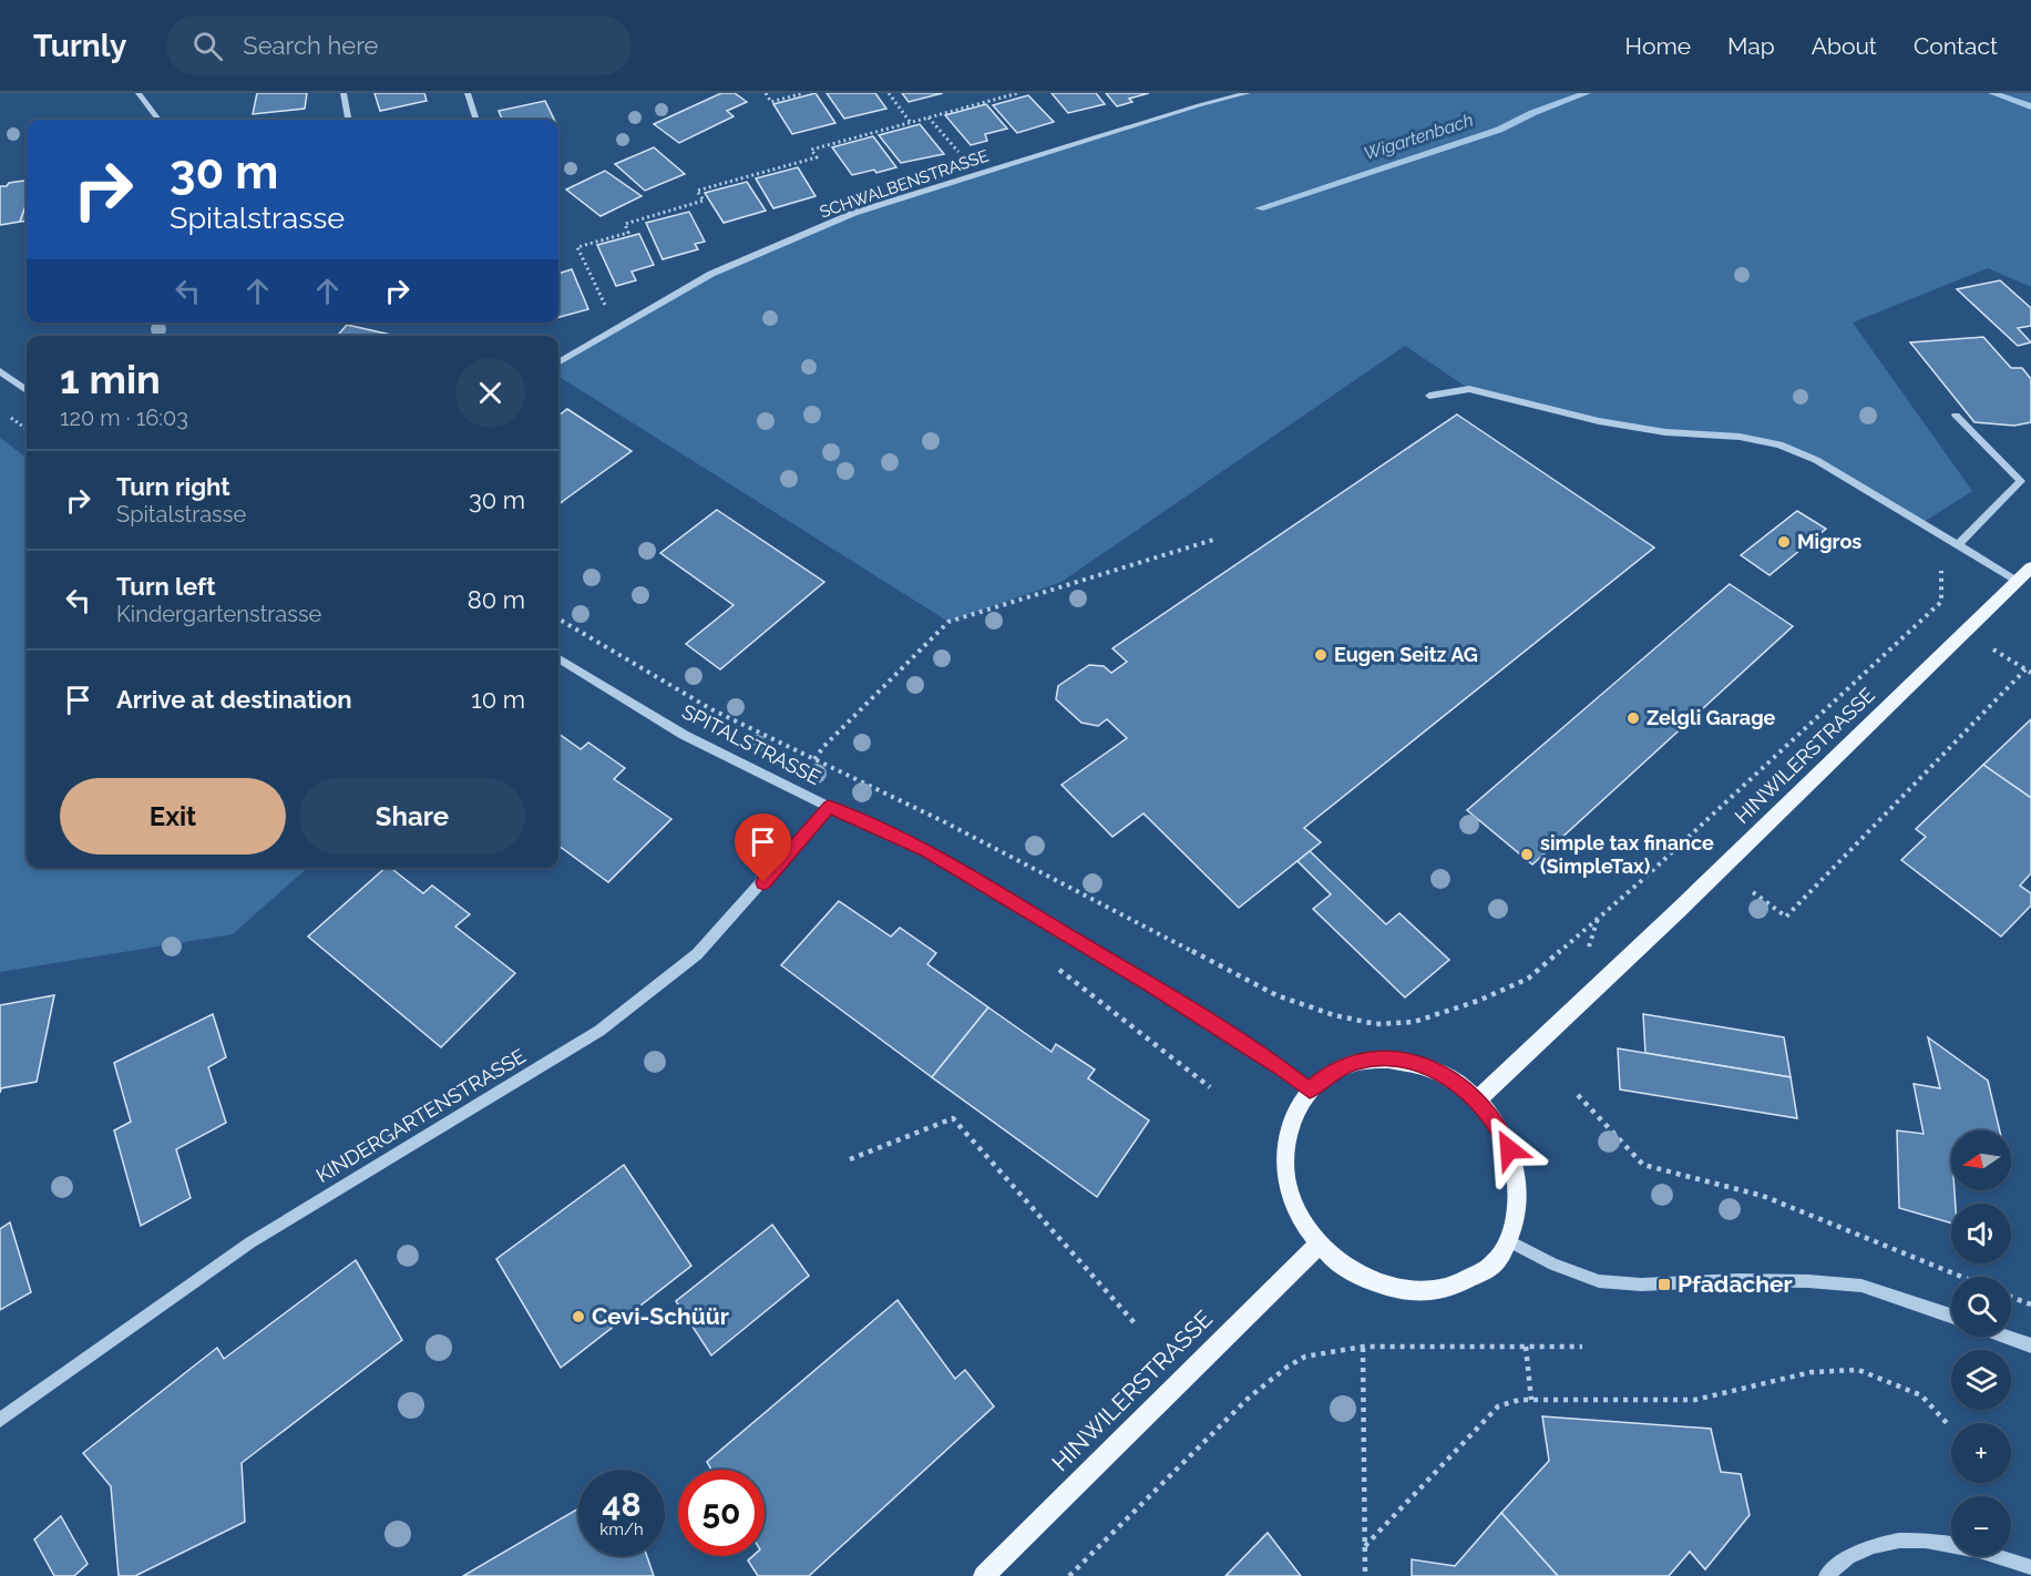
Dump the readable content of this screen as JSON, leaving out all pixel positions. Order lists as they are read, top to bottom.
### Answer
{
  "streets": {
    "main road": ["HINWILERSTRASSE"],
    "street": ["SCHWALBENSTRASSE", "SPITALSTRASSE", "KINDERGARTENSTRASSE"]
  },
  "crossings": [
    ["SPITALSTRASSE", "HINWILERSTRASSE"],
    ["SPITALSTRASSE", "KINDERGARTENSTRASSE"]
  ],
  "water": ["Wigartenbach"],
  "places": {
    "other": [
      "Migros",
      "Eugen Seitz AG",
      "Zelgli Garage",
      "simple tax finance (SimpleTax)",
      "Cevi-Schüür"
    ],
    "transit": ["Pfadacher"]
  },
  "north": "left",
  "page": {
    "header": "Turnly",
    "search": "Search here",
    "nav": [
      "Home",
      "Map",
      "About",
      "Contact"
    ],
    "turn": ["30 m", "Spitalstrasse"],
    "heading": ["1 min", "120 m · 16:03"],
    "list": [
      {
        "name": "Turn right",
        "note": "Spitalstrasse",
        "value": "30 m"
      },
      {
        "name": "Turn left",
        "note": "Kindergartenstrasse",
        "value": "80 m"
      },
      {
        "name": "Arrive at destination",
        "value": "10 m"
      }
    ],
    "buttons": ["Exit", "Share"],
    "map_buttons": ["+", "−"],
    "speed": "48 km/h",
    "limit": "50"
  }
}
